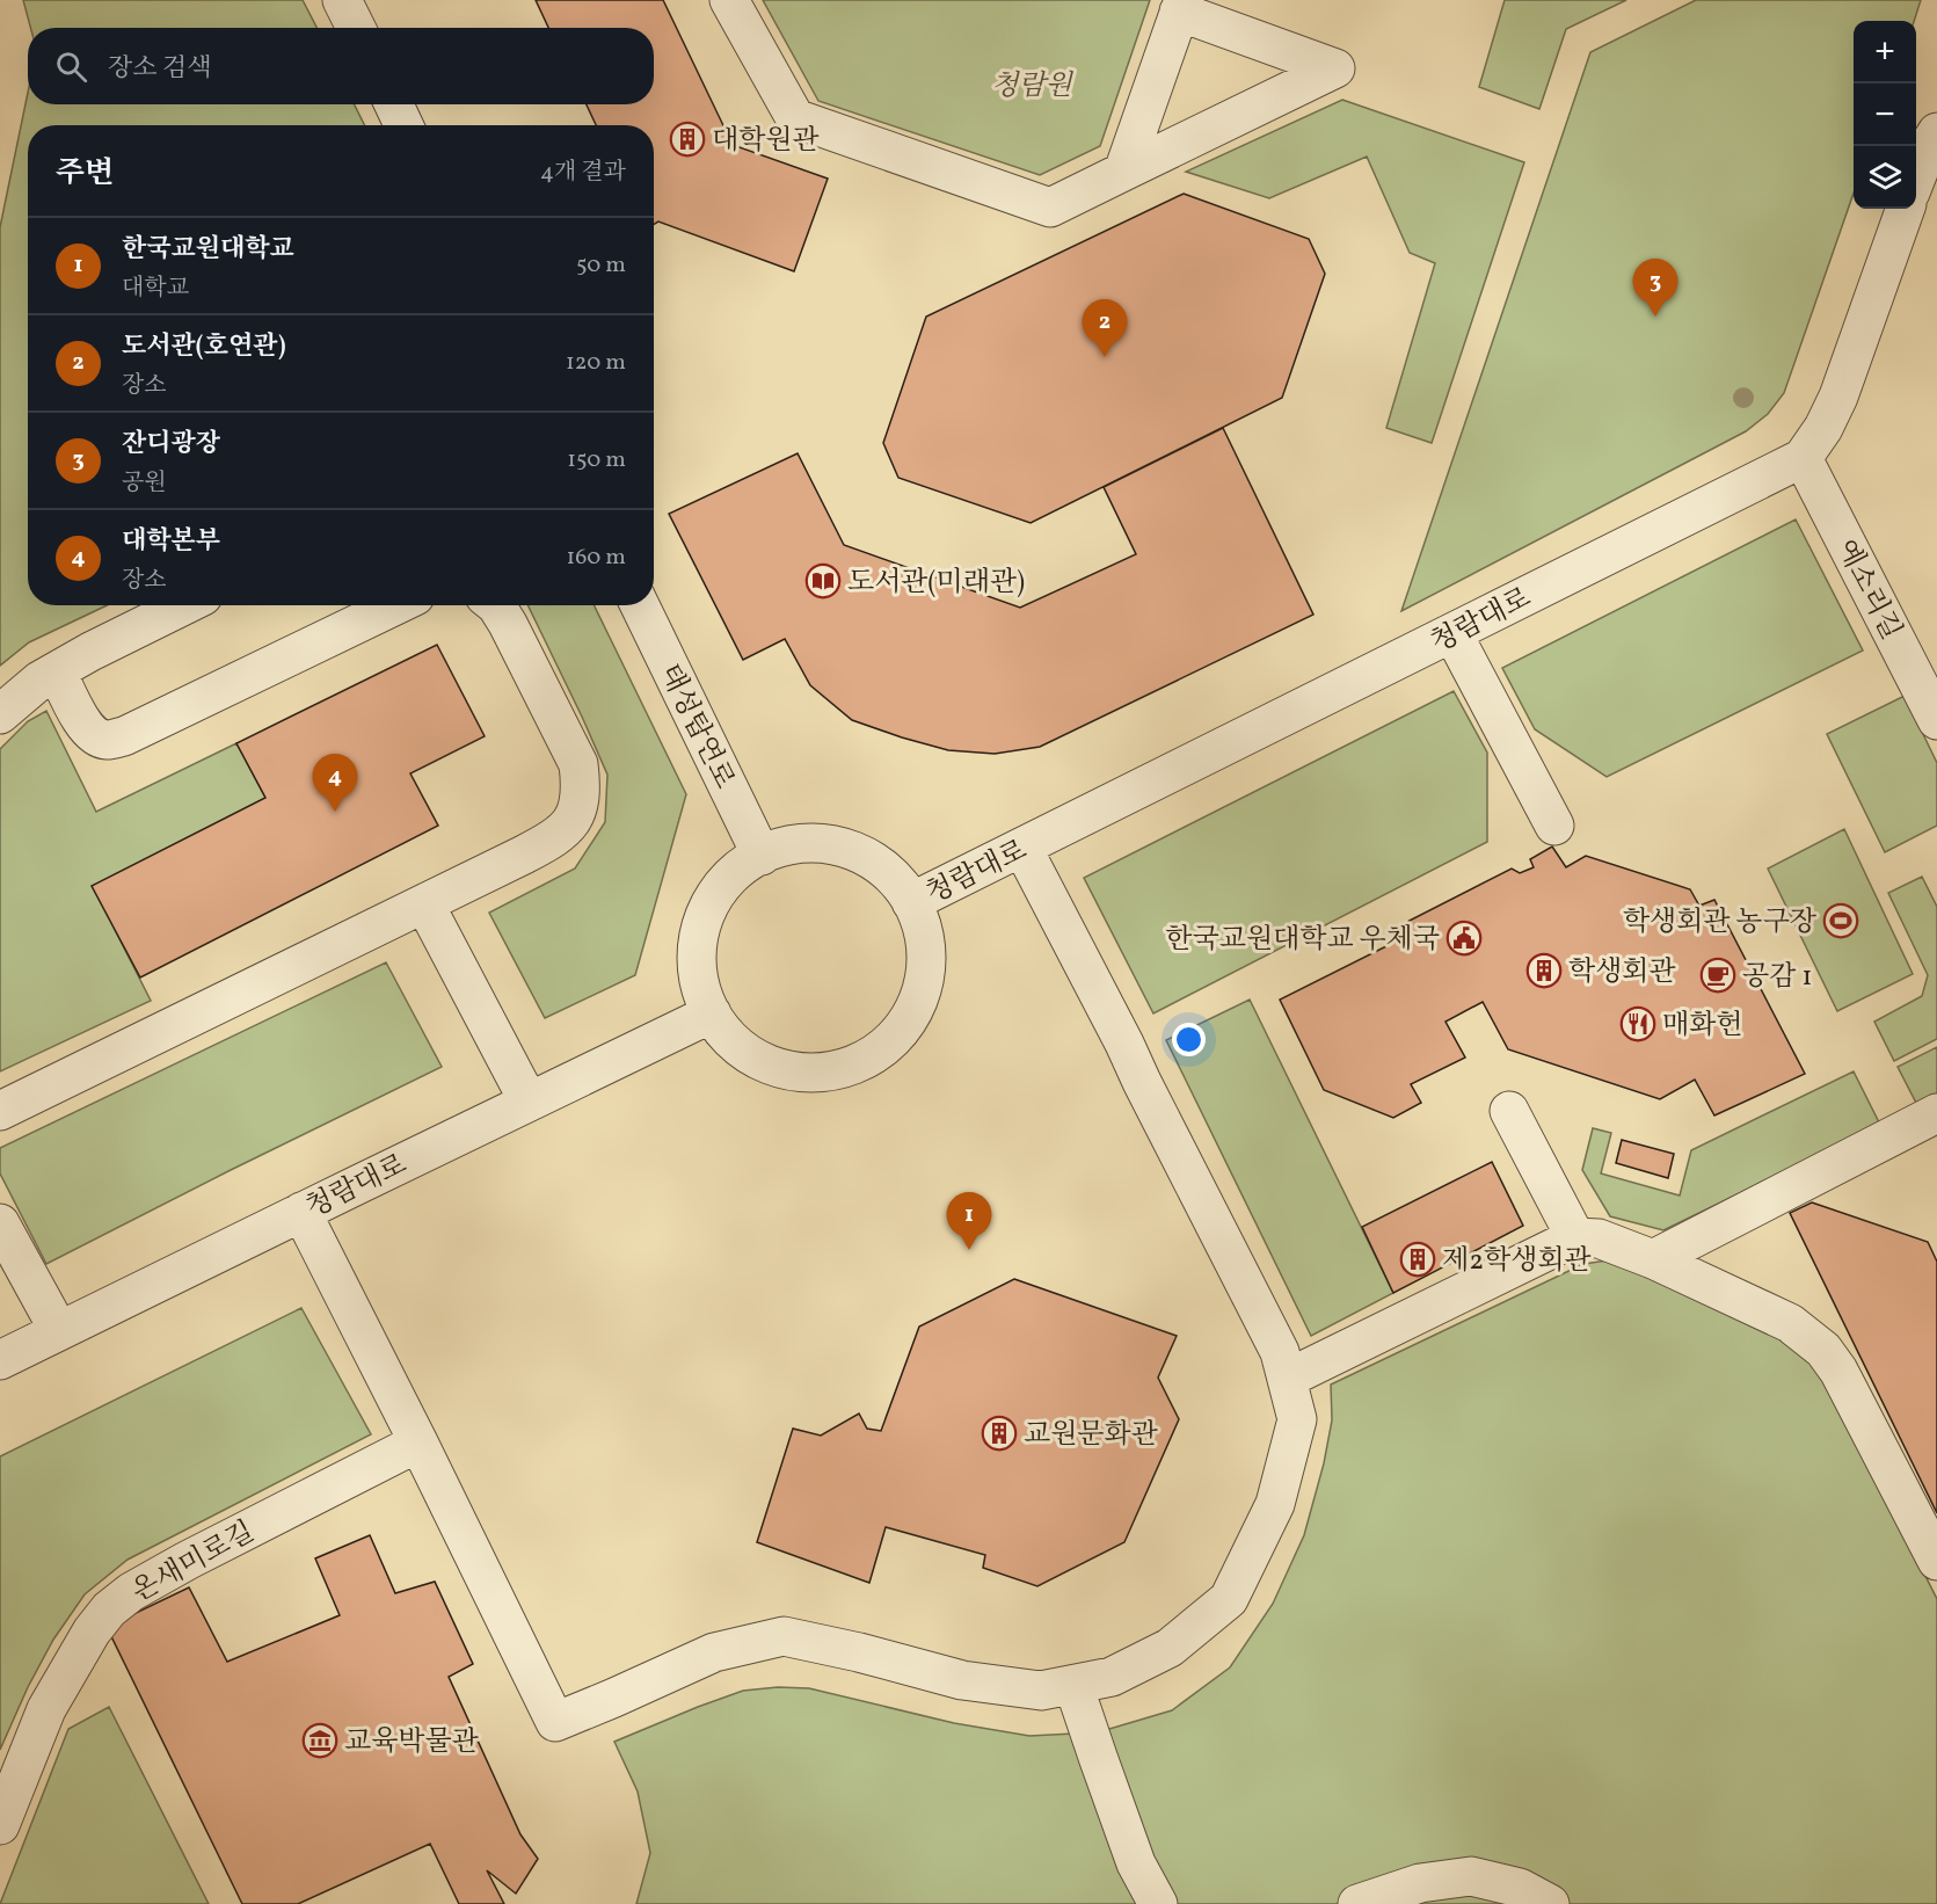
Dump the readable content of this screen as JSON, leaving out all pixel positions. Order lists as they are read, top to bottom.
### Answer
{
  "streets": {
    "street": [
      "예소리길",
      "청람대로",
      "태성탑연로",
      "온새미로길"
    ]
  },
  "crossings": [
    ["예소리길", "청람대로"],
    ["청람대로", "태성탑연로"]
  ],
  "parks": ["청람원"],
  "places": {
    "building": [
      "대학원관",
      "학생회관",
      "제2학생회관",
      "교원문화관"
    ],
    "library": ["도서관(미래관)"],
    "sports": ["학생회관 농구장"],
    "public building": ["한국교원대학교 우체국"],
    "cafe": ["공감 1"],
    "restaurant": ["매화헌"],
    "museum": ["교육박물관"]
  },
  "page": {
    "map_buttons": ["+", "−"],
    "search": "장소 검색",
    "heading": ["주변", "4개 결과"],
    "list": [
      {
        "mark": "1",
        "name": "한국교원대학교",
        "note": "대학교",
        "value": "50 m"
      },
      {
        "mark": "2",
        "name": "도서관(호연관)",
        "note": "장소",
        "value": "120 m"
      },
      {
        "mark": "3",
        "name": "잔디광장",
        "note": "공원",
        "value": "150 m"
      },
      {
        "mark": "4",
        "name": "대학본부",
        "note": "장소",
        "value": "160 m"
      }
    ],
    "pins": [
      "3",
      "2",
      "4",
      "1"
    ]
  }
}
